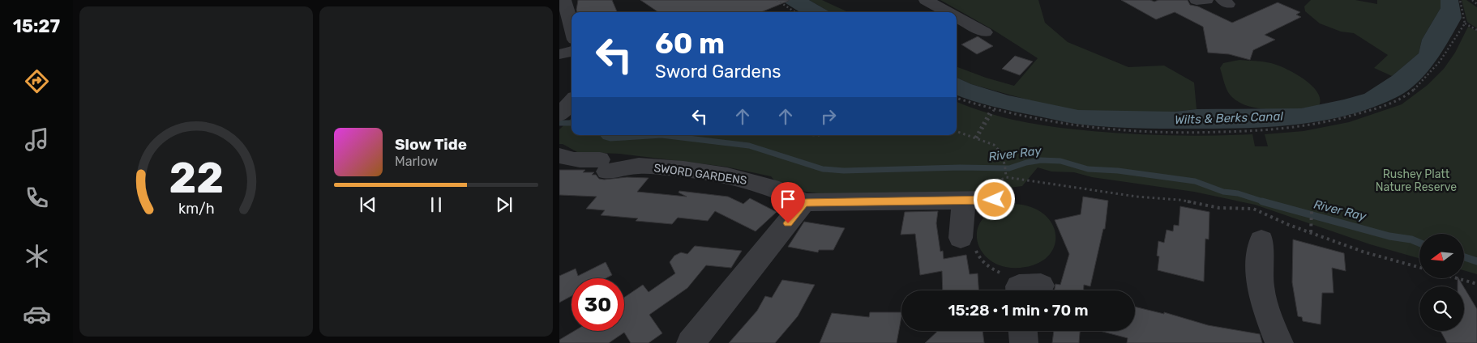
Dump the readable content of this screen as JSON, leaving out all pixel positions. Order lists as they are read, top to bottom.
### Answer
{
  "streets": {
    "street": ["SWORD GARDENS"]
  },
  "water": ["Wilts & Berks Canal", "River Ray"],
  "parks": ["Rushey Platt Nature Reserve"],
  "north": "left",
  "page": {
    "tabs": "15:27",
    "turn": ["60 m", "Sword Gardens"],
    "song": ["Slow Tide", "Marlow"],
    "limit": "30",
    "trip": "15:28 · 1 min · 70 m",
    "gauge": ["22", "km/h"]
  }
}
